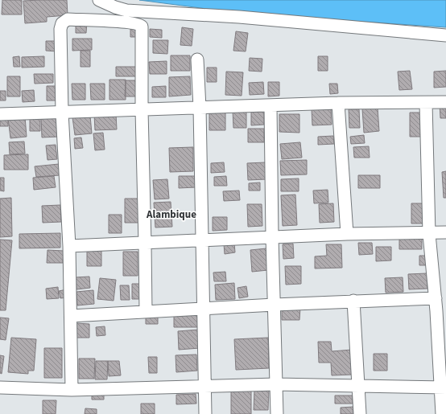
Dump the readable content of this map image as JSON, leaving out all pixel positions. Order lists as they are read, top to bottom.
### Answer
{
  "districts": ["Alambique"]
}
